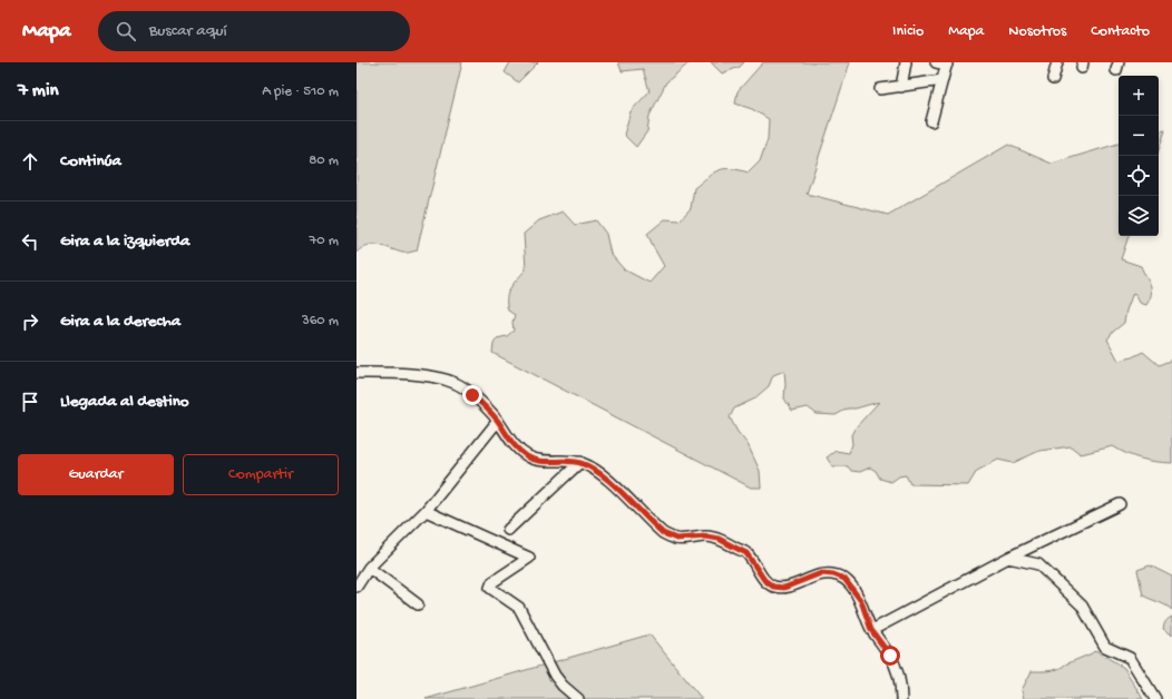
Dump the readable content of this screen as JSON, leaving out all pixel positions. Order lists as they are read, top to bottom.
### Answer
{
  "page": {
    "header": "Mapa",
    "search": "Buscar aquí",
    "nav": [
      "Inicio",
      "Mapa",
      "Nosotros",
      "Contacto"
    ],
    "heading": ["7 min", "A pie · 510 m"],
    "map_buttons": ["+", "−"],
    "list": [
      ["Continúa", "80 m"],
      ["Gira a la izquierda", "70 m"],
      ["Gira a la derecha", "360 m"],
      "Llegada al destino"
    ],
    "buttons": ["Guardar", "Compartir"]
  }
}
